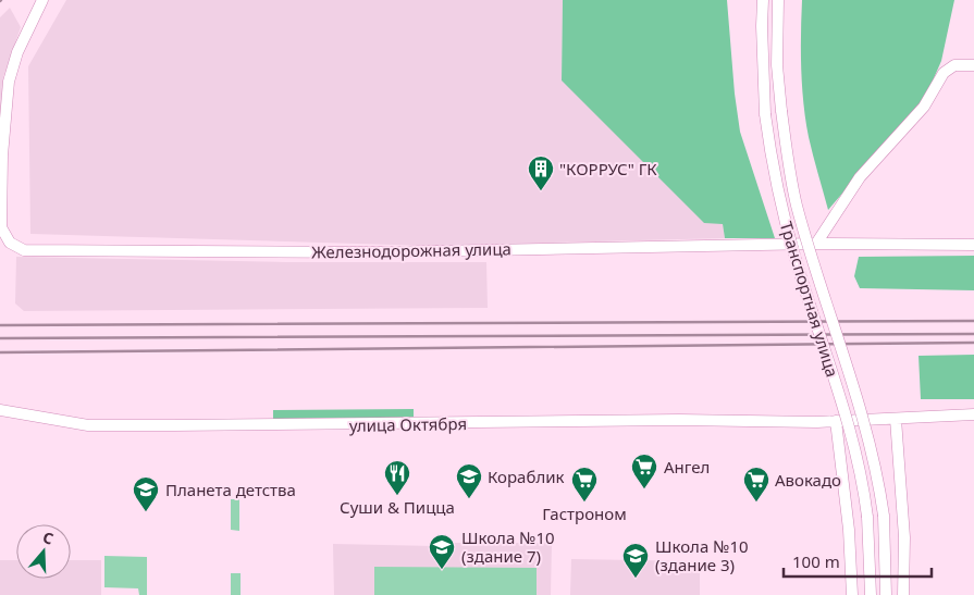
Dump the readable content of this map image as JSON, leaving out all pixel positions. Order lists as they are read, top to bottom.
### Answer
{
  "streets": {
    "street": ["Железнодорожная улица", "Транспортная улица", "улица Октября"]
  },
  "places": {
    "building": ["\"КОРРУС\" ГК"],
    "supermarket": ["Ангел", "Гастроном", "Авокадо"],
    "restaurant": ["Суши & Пицца"],
    "school or university": [
      "Кораблик",
      "Планета детства",
      "Школа №10 (здание 7)",
      "Школа №10 (здание 3)"
    ]
  },
  "scale_bar": "100 m",
  "north": "top"
}
